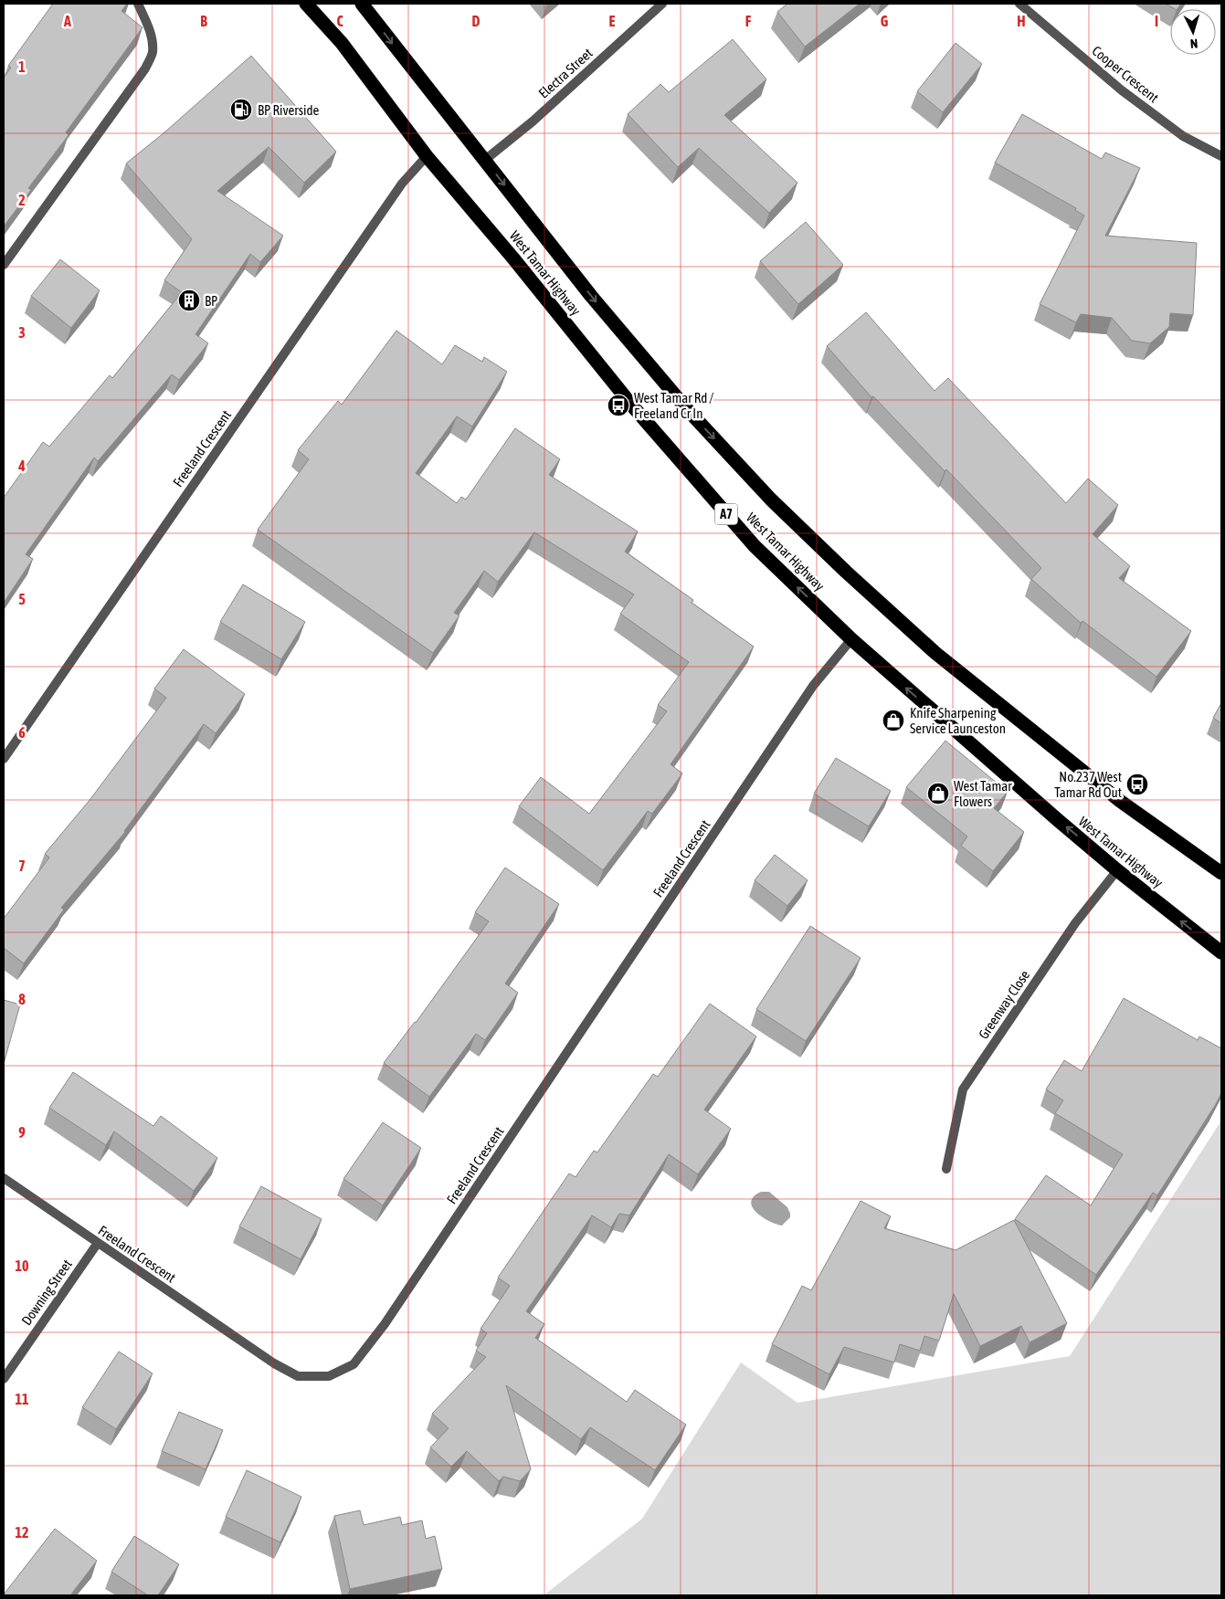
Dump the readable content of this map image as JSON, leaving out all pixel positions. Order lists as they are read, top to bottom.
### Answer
{
  "streets": {
    "highway": ["West Tamar Highway", "A7"],
    "street": [
      "Electra Street",
      "Cooper Crescent",
      "Freeland Crescent",
      "Greenway Close",
      "Downing Street"
    ]
  },
  "crossings": [
    ["Electra Street", "West Tamar Highway"],
    ["West Tamar Highway", "Freeland Crescent"],
    ["West Tamar Highway", "Greenway Close"],
    ["Freeland Crescent", "Downing Street"]
  ],
  "places": {
    "fuel station": ["BP Riverside"],
    "building": ["BP"],
    "bus stop": ["West Tamar Rd / Freeland Cr In", "No.237 West Tamar Rd Out"],
    "shop": ["Knife Sharpening Service Launceston", "West Tamar Flowers"]
  },
  "north": "bottom",
  "grid": {
    "columns": [
      "A",
      "B",
      "C",
      "D",
      "E",
      "F",
      "G",
      "H",
      "I"
    ],
    "rows": [
      "1",
      "2",
      "3",
      "4",
      "5",
      "6",
      "7",
      "8",
      "9",
      "10",
      "11",
      "12"
    ]
  }
}
